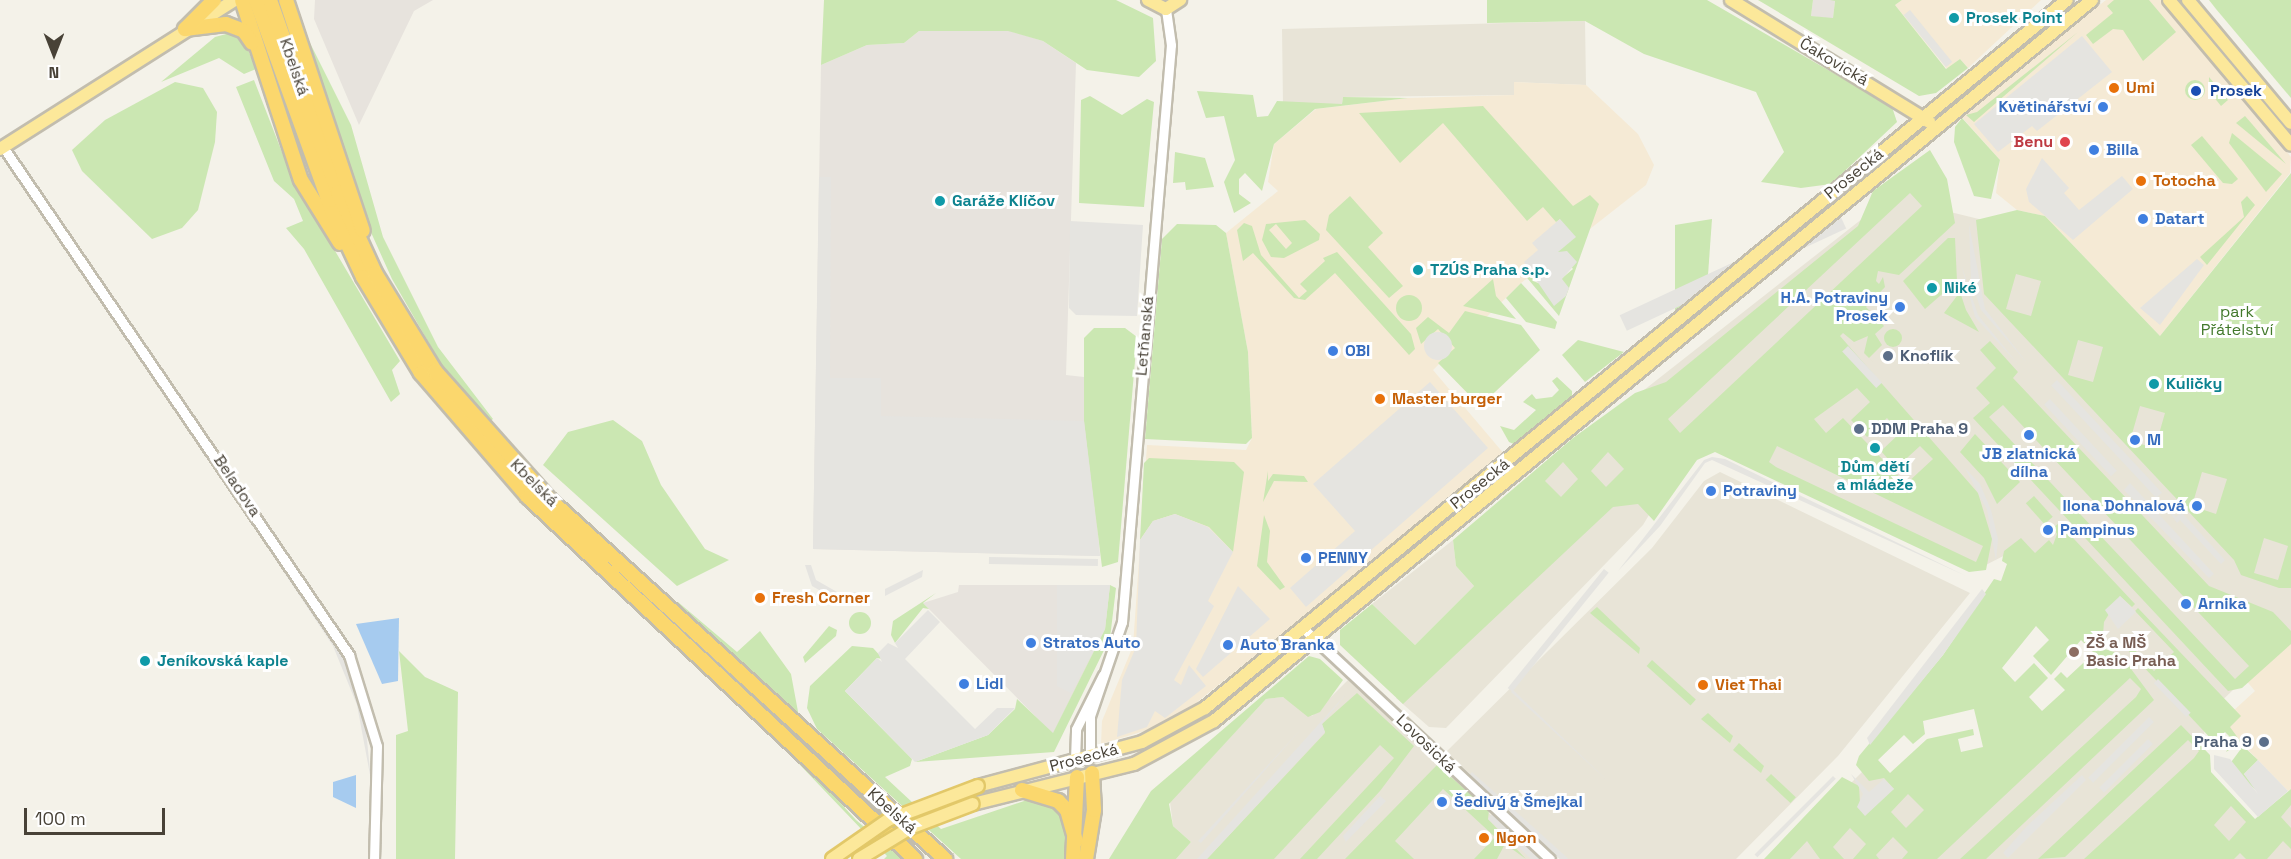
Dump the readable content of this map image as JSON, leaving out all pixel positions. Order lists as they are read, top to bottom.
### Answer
{
  "streets": {
    "highway": ["Kbelská"],
    "main road": ["Čakovická", "Prosecká"],
    "street": ["Letňanská", "Beladova", "Lovosická"]
  },
  "crossings": [
    ["Čakovická", "Prosecká"],
    ["Prosecká", "Letňanská"],
    ["Prosecká", "Lovosická"]
  ],
  "parks": ["park Přátelství"],
  "places": [
    "Prosek Point",
    "Umi",
    "Prosek",
    "Květinářství",
    "Benu",
    "Billa",
    "Totocha",
    "Garáže Klíčov",
    "Datart",
    "TZÚS Praha s.p.",
    "Niké",
    "H.A. Potraviny Prosek",
    "OBI",
    "Knoflík",
    "Kuličky",
    "Master burger",
    "DDM Praha 9",
    "JB zlatnická dílna",
    "M",
    "Dům dětí a mládeže",
    "Potraviny",
    "Ilona Dohnalová",
    "Pampinus",
    "PENNY",
    "Fresh Corner",
    "Arnika",
    "Stratos Auto",
    "Auto Branka",
    "ZŠ a MŠ Basic Praha",
    "Jeníkovská kaple",
    "Lidl",
    "Viet Thai",
    "Praha 9",
    "Šedivý & Šmejkal",
    "Ngon"
  ],
  "scale_bar": "100 m",
  "north": "bottom"
}
